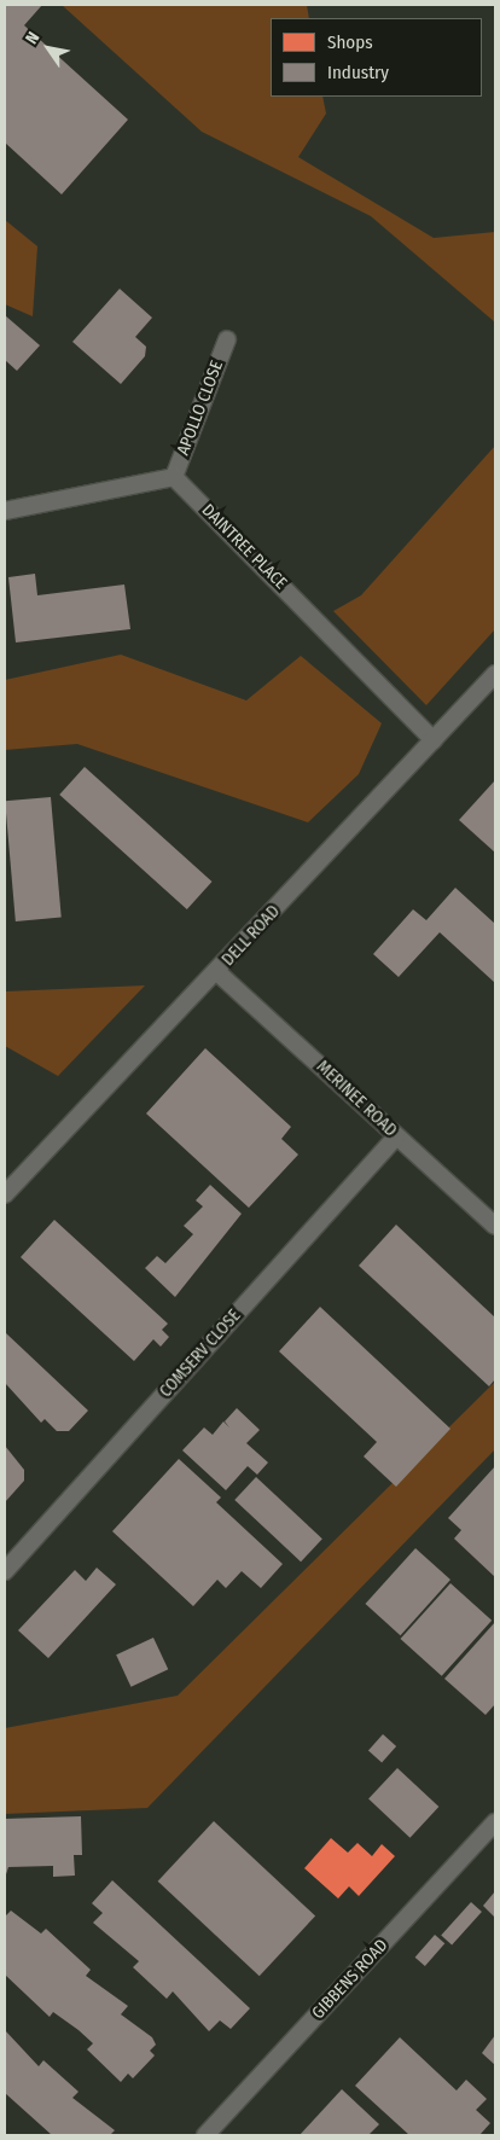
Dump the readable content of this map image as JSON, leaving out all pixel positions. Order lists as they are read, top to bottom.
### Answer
{
  "streets": {
    "street": [
      "APOLLO CLOSE",
      "DAINTREE PLACE",
      "DELL ROAD",
      "MERINEE ROAD",
      "COMSERV CLOSE",
      "GIBBENS ROAD"
    ]
  },
  "crossings": [
    ["APOLLO CLOSE", "DAINTREE PLACE"],
    ["DAINTREE PLACE", "DELL ROAD"],
    ["DELL ROAD", "MERINEE ROAD"],
    ["MERINEE ROAD", "COMSERV CLOSE"]
  ],
  "legend": ["Shops", "Industry"],
  "north": "top left"
}
